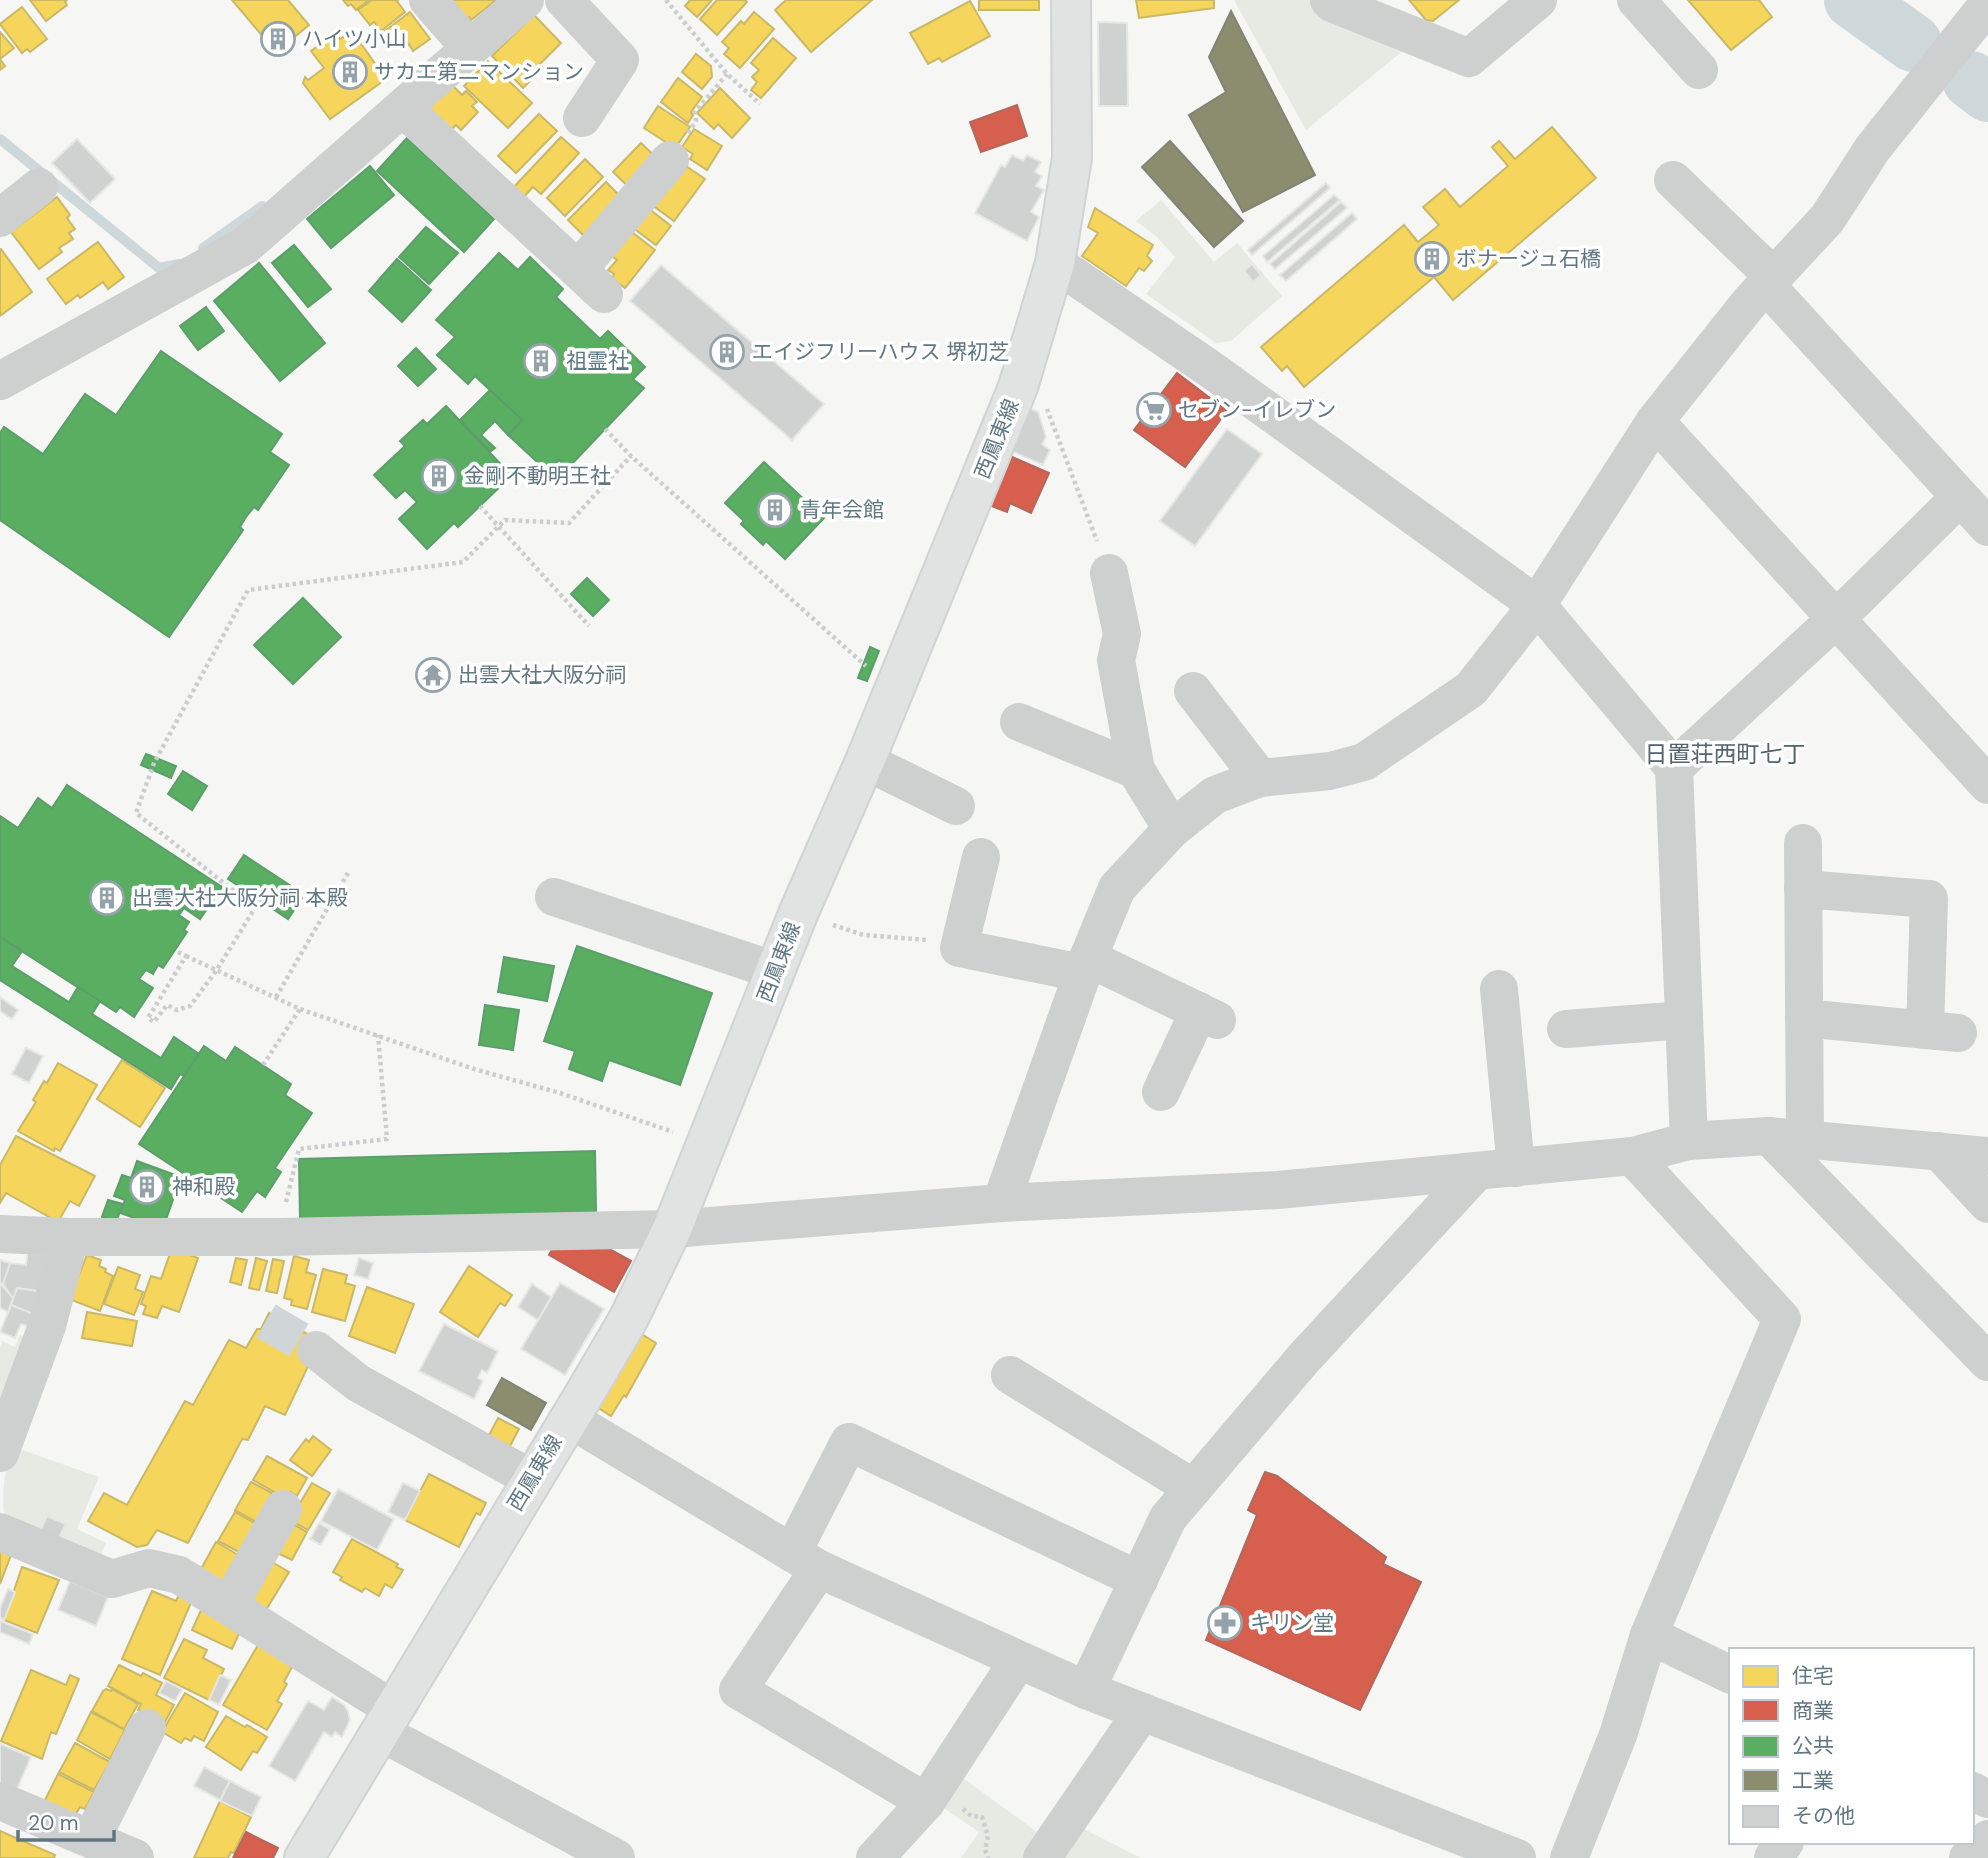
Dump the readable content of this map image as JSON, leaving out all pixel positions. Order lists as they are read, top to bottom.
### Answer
{
  "streets": {
    "main road": ["西鳳東線"]
  },
  "districts": ["日置荘西町七丁"],
  "places": {
    "building": [
      "ハイツ小山",
      "サカエ第二マンション",
      "ボナージュ石橋",
      "エイジフリーハウス 堺初芝",
      "祖霊社",
      "金剛不動明王社",
      "青年会館",
      "出雲大社大阪分祠 本殿",
      "神和殿"
    ],
    "supermarket": ["セブン-イレブン"],
    "temple": ["出雲大社大阪分祠"],
    "pharmacy": ["キリン堂"]
  },
  "legend": [
    "住宅",
    "商業",
    "公共",
    "工業",
    "その他"
  ],
  "scale_bar": "20 m"
}
